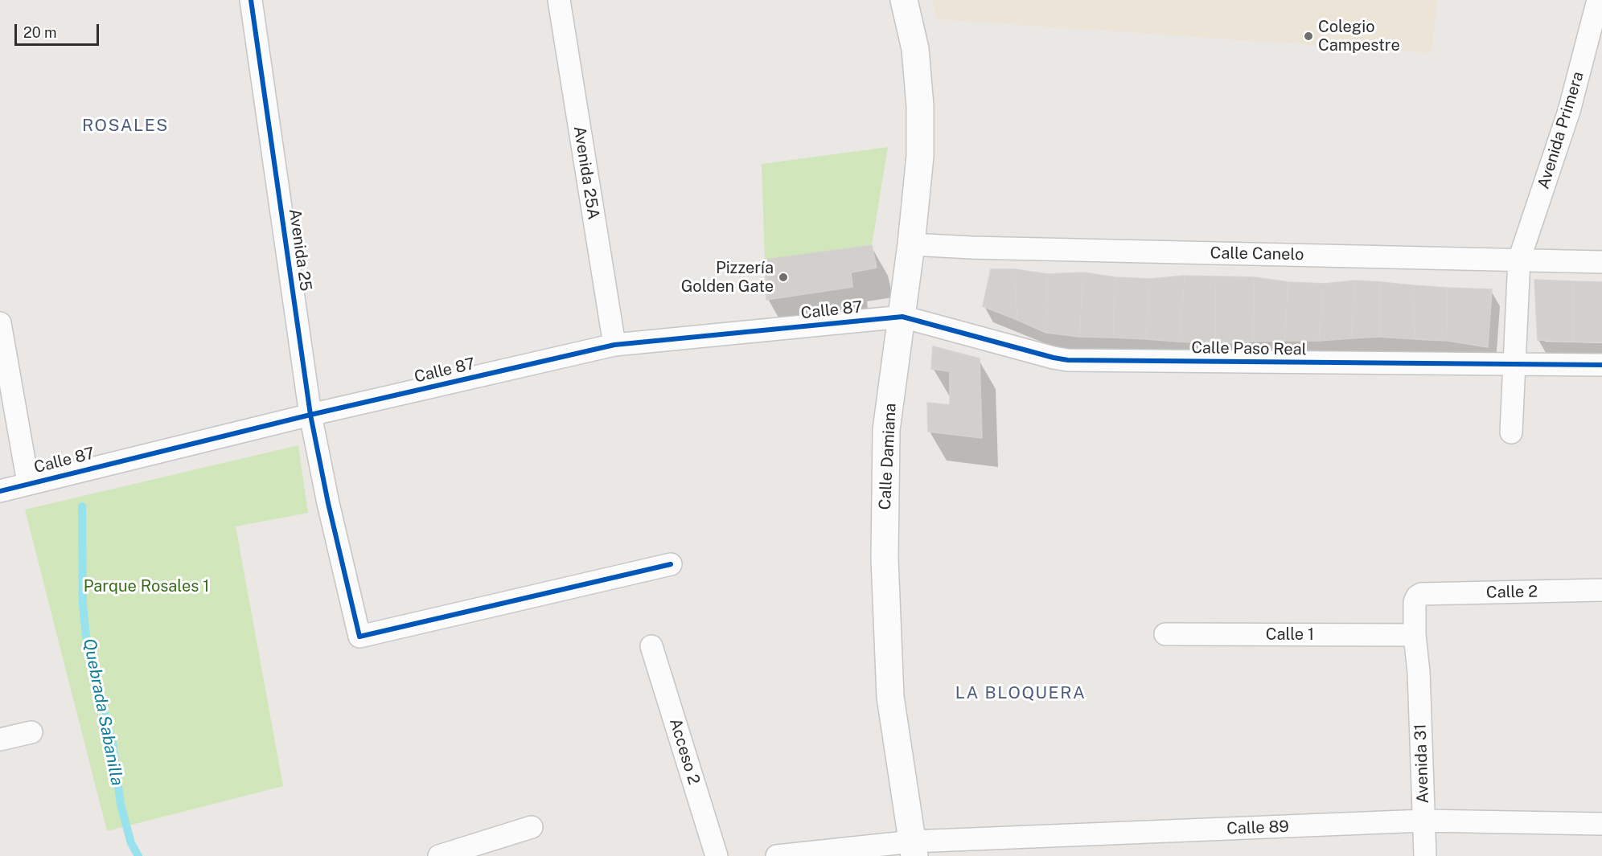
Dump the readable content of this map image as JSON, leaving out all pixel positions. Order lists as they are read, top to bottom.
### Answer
{
  "streets": {
    "street": [
      "Avenida Primera",
      "Avenida 25A",
      "Avenida 25",
      "Calle Canelo",
      "Calle 87",
      "Calle Paso Real",
      "Calle Damiana",
      "Calle 2",
      "Calle 1",
      "Acceso 2",
      "Avenida 31",
      "Calle 89"
    ]
  },
  "crossings": [
    ["Avenida Primera", "Calle Canelo"],
    ["Avenida Primera", "Calle Paso Real"],
    ["Avenida 25A", "Calle 87"],
    ["Avenida 25", "Calle 87"],
    ["Calle Canelo", "Calle Damiana"],
    ["Calle 87", "Calle Paso Real"],
    ["Calle 87", "Calle Damiana"],
    ["Calle Paso Real", "Calle Damiana"],
    ["Calle Damiana", "Calle 89"],
    ["Calle 2", "Avenida 31"],
    ["Calle 1", "Avenida 31"],
    ["Avenida 31", "Calle 89"]
  ],
  "districts": ["ROSALES", "LA BLOQUERA"],
  "water": ["Quebrada Sabanilla"],
  "parks": ["Parque Rosales 1"],
  "places": ["Colegio Campestre", "Pizzería Golden Gate"],
  "scale_bar": "20 m"
}
